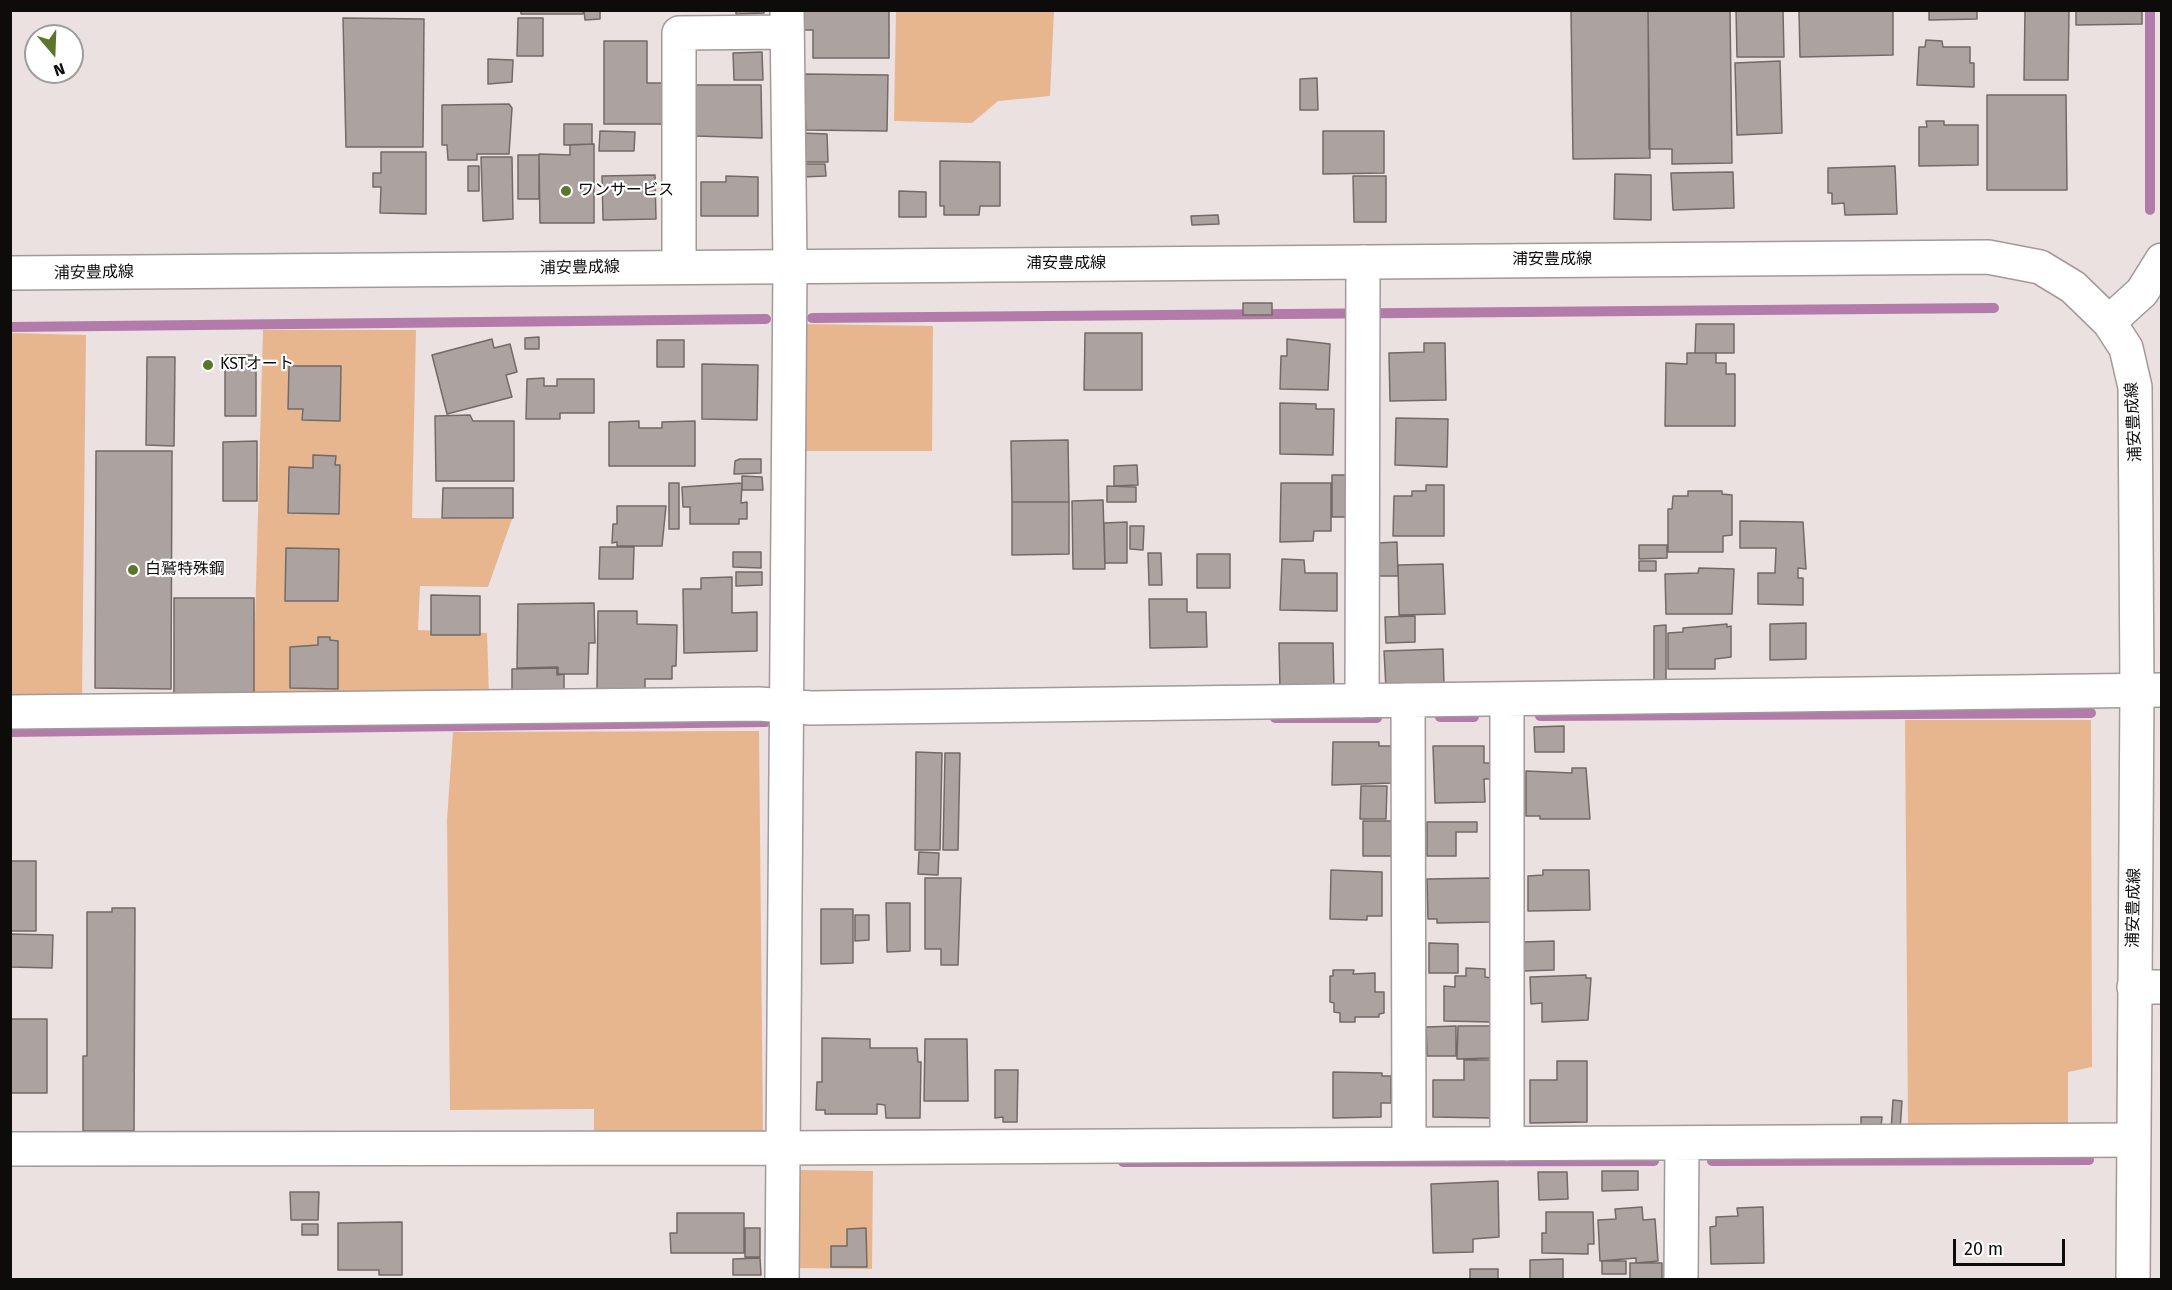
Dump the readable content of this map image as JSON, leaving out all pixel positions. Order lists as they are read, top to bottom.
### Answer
{
  "streets": {
    "street": ["浦安豊成線"]
  },
  "places": ["ワンサービス", "KSTオート", "白鷲特殊鋼"],
  "scale_bar": "20 m",
  "north": "bottom"
}
